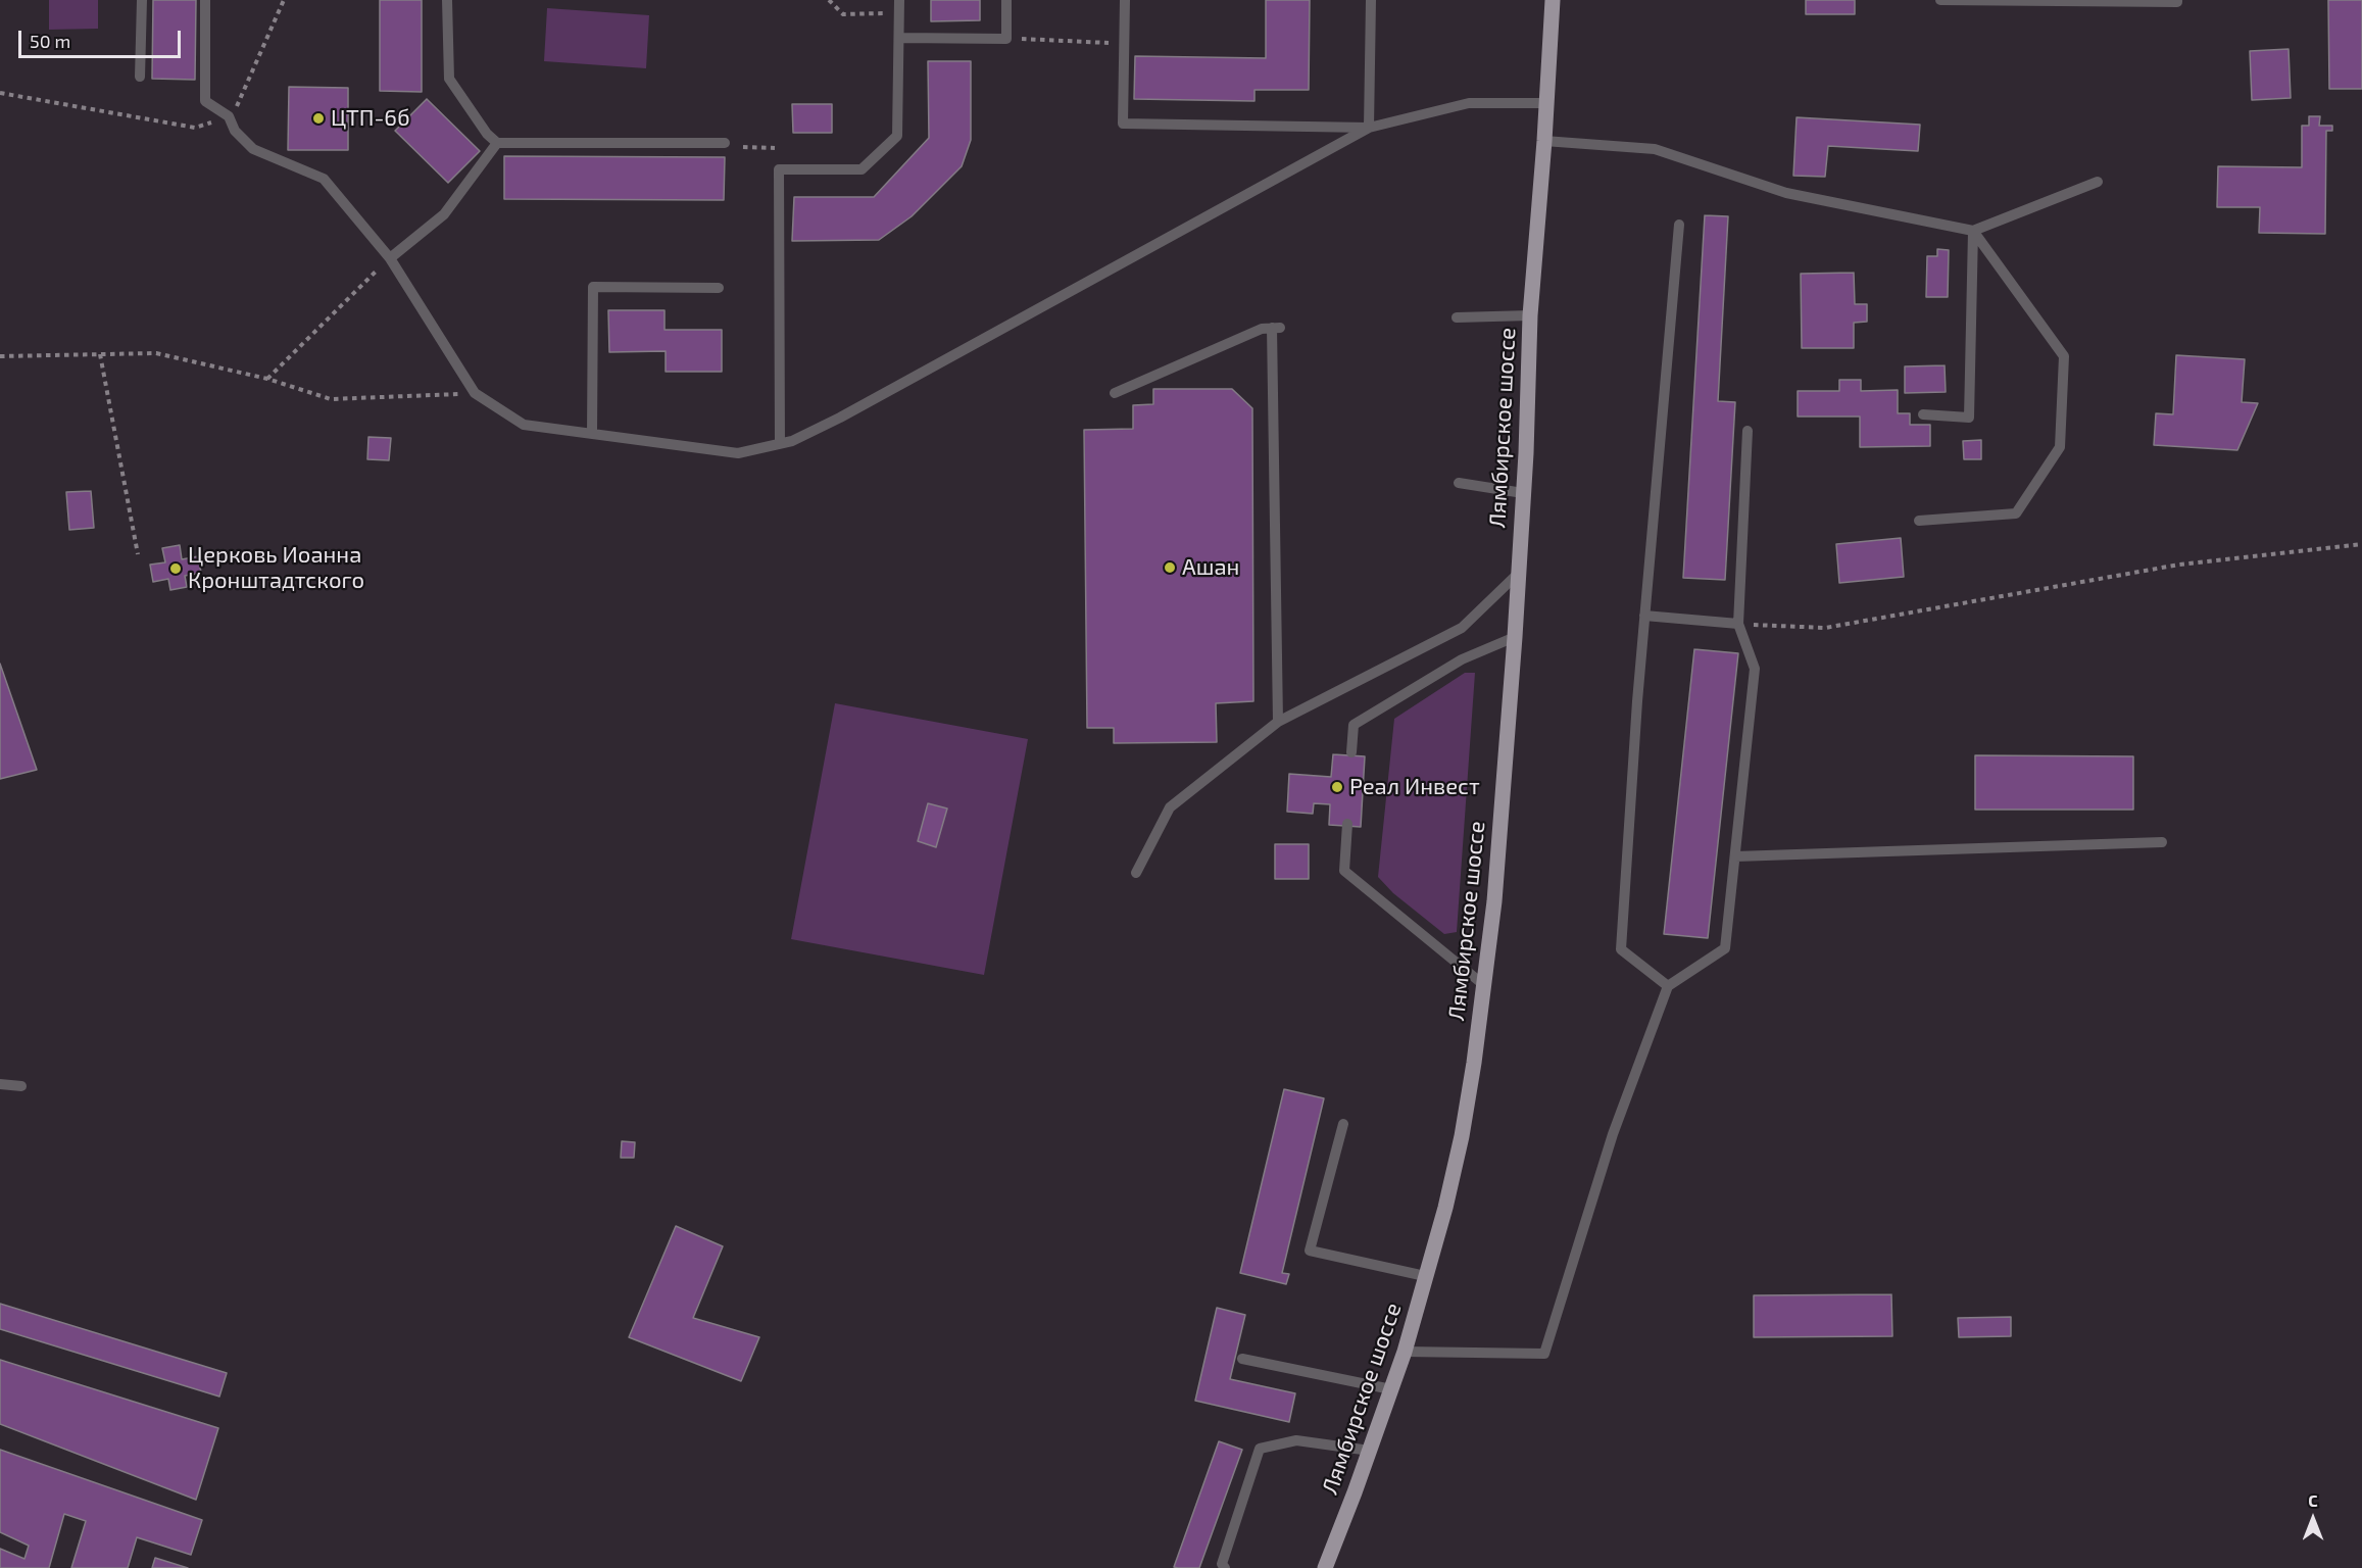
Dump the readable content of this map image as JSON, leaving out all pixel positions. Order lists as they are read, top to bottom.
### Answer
{
  "streets": {
    "main road": ["Лямбирское шоссе"]
  },
  "places": [
    "ЦТП-6б",
    "Ашан",
    "Церковь Иоанна Кронштадтского",
    "Реал Инвест"
  ],
  "scale_bar": "50 m",
  "north": "top"
}
